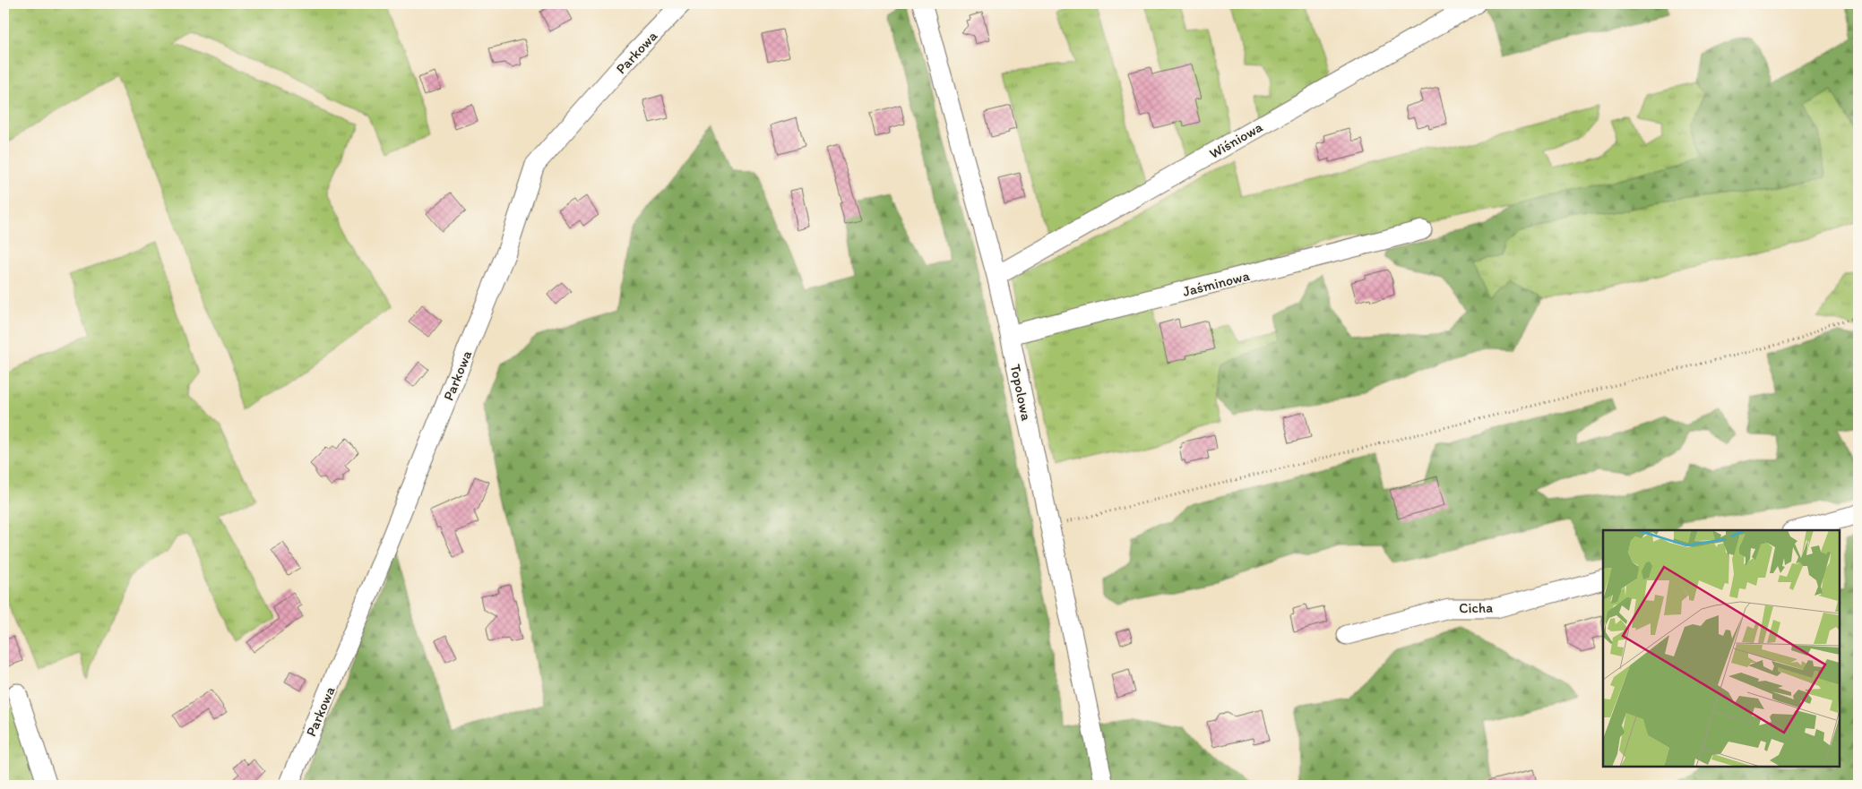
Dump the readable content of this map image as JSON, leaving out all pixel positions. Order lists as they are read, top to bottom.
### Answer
{
  "streets": {
    "street": [
      "Parkowa",
      "Wiśniowa",
      "Jaśminowa",
      "Topolowa",
      "Cicha"
    ]
  },
  "crossings": [
    ["Wiśniowa", "Topolowa"],
    ["Jaśminowa", "Topolowa"]
  ]
}
